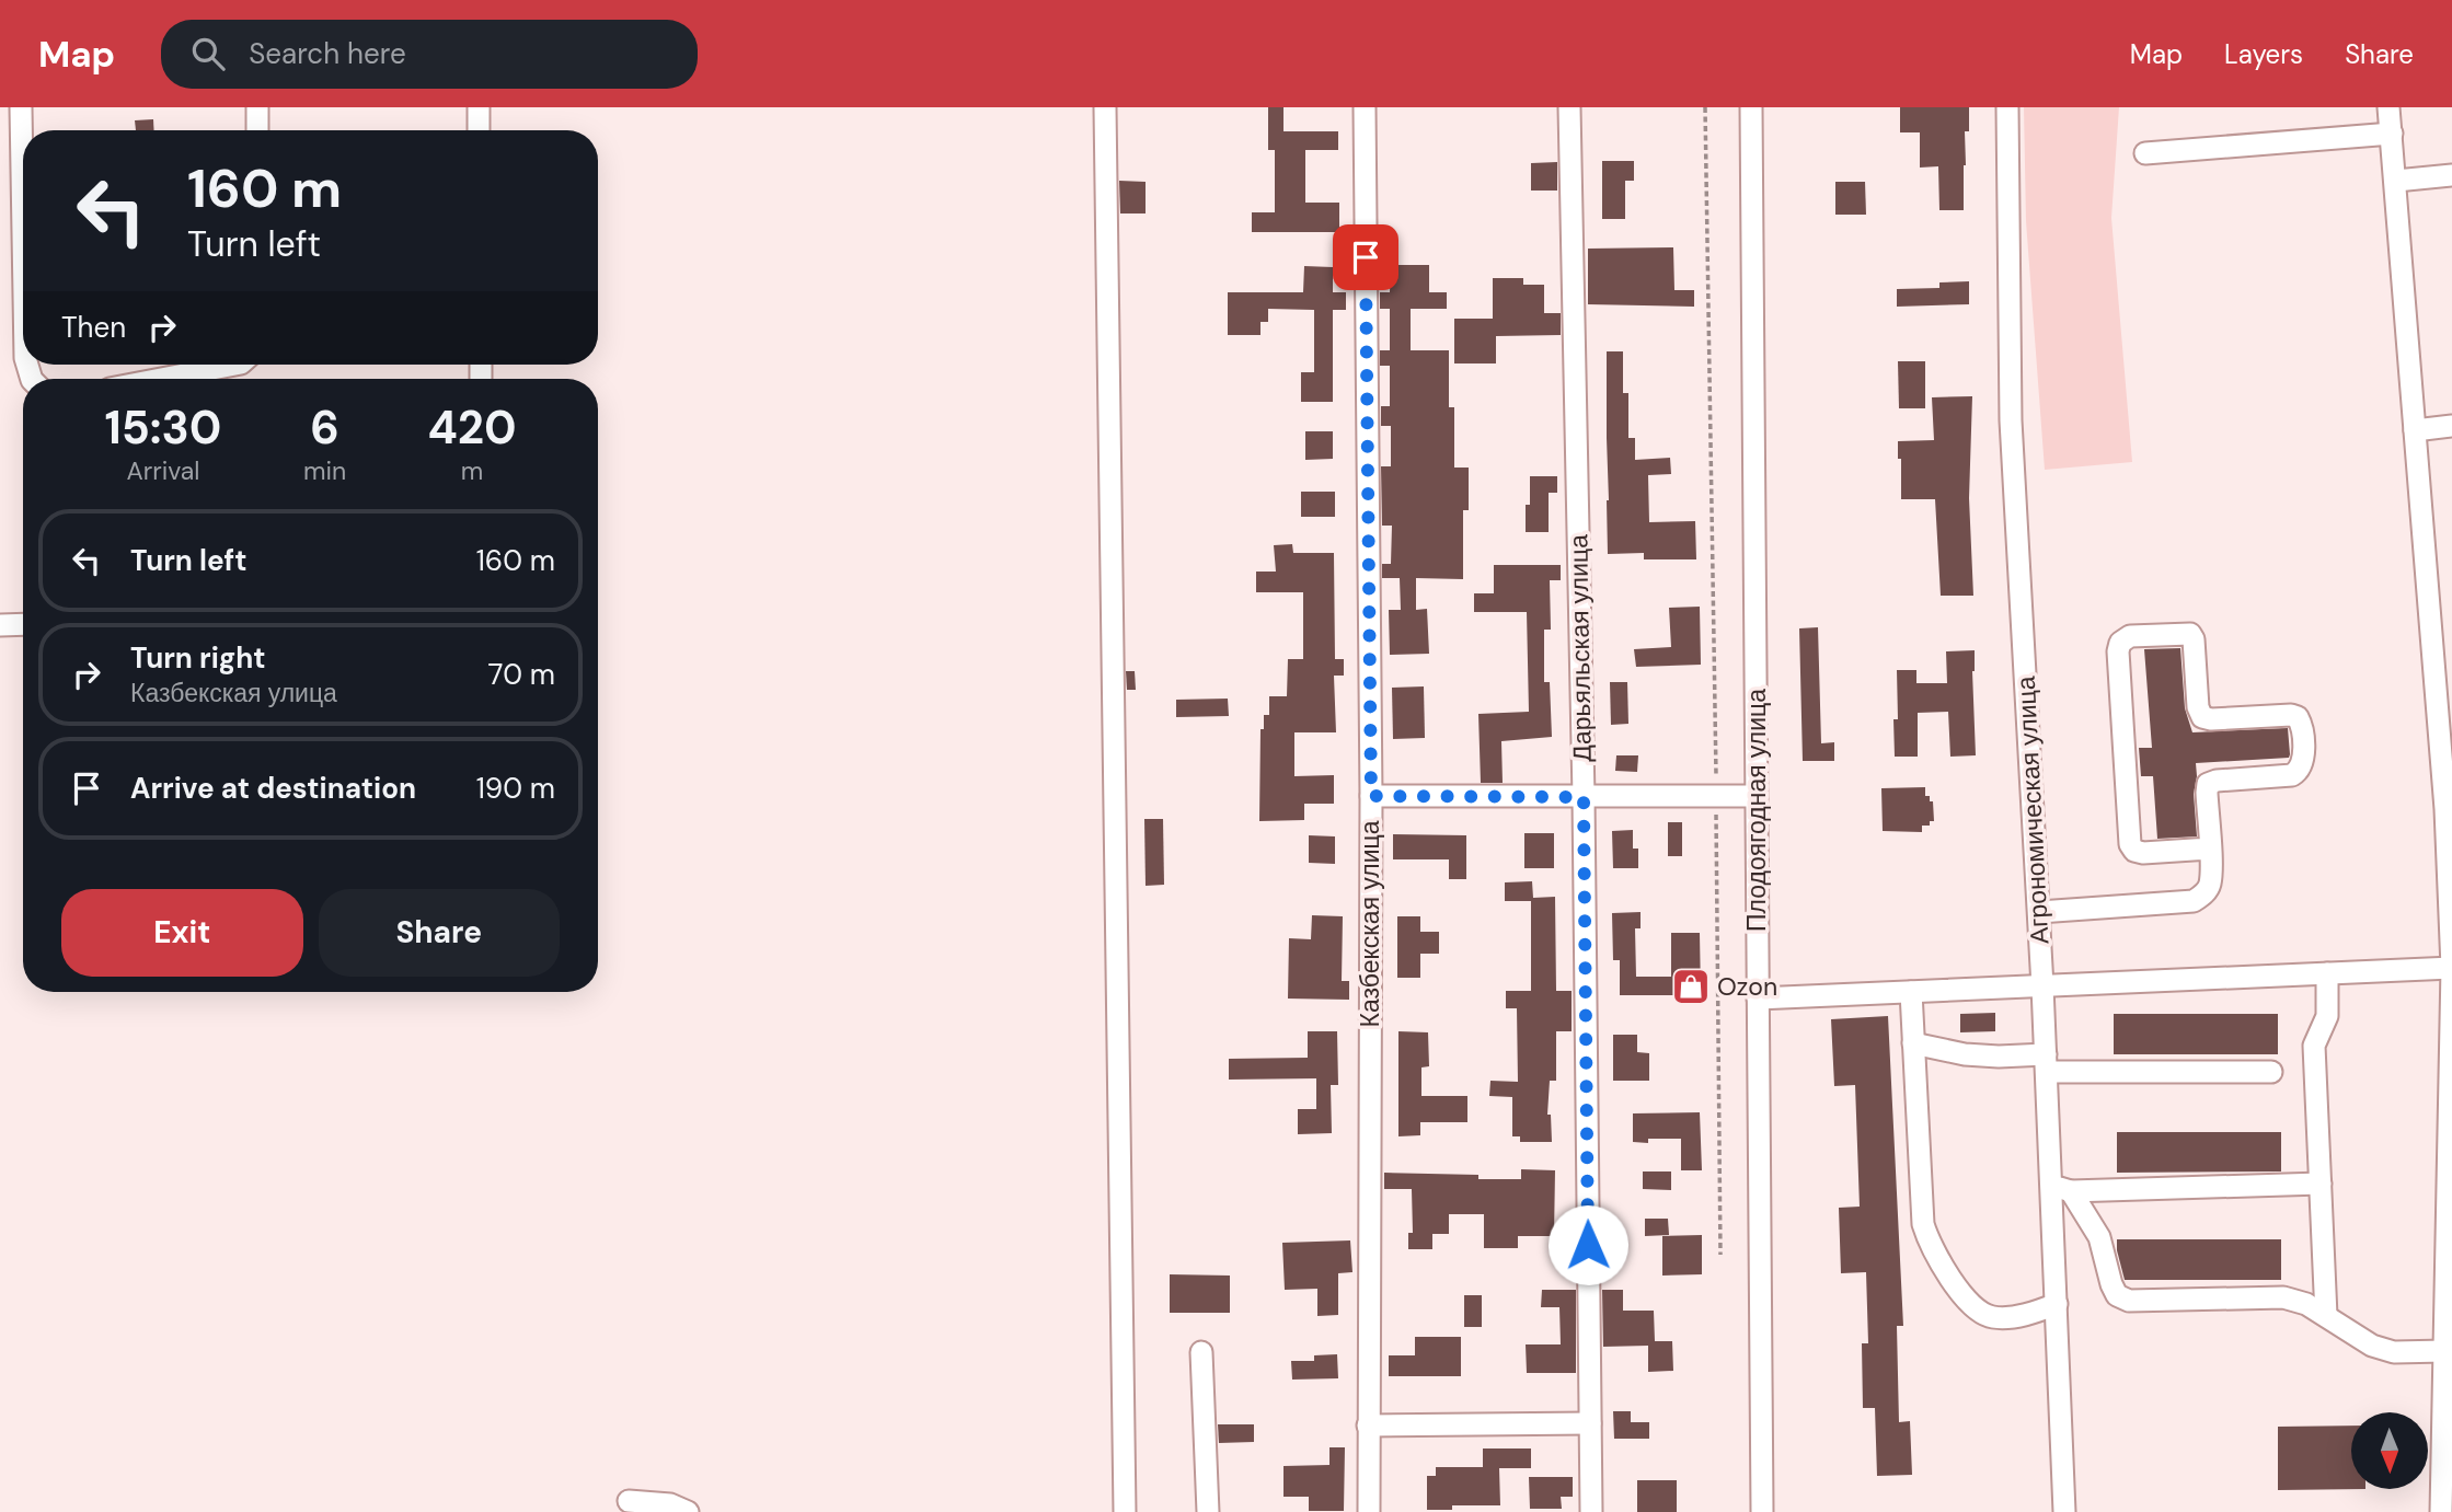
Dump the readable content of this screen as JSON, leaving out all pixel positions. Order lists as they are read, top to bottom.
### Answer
{
  "streets": {
    "street": [
      "Дарьяльская улица",
      "Плодоягодная улица",
      "Агрономическая улица",
      "Казбекская улица"
    ]
  },
  "places": {
    "shop": ["Ozon"]
  },
  "north": "bottom",
  "page": {
    "header": "Map",
    "search": "Search here",
    "nav": ["Map", "Layers", "Share"],
    "turn": ["160 m", "Turn left"],
    "then": "Then",
    "eta": [
      "15:30",
      "Arrival",
      "6",
      "min",
      "420",
      "m"
    ],
    "list": [
      {
        "name": "Turn left",
        "value": "160 m"
      },
      {
        "name": "Turn right",
        "note": "Казбекская улица",
        "value": "70 m"
      },
      {
        "name": "Arrive at destination",
        "value": "190 m"
      }
    ],
    "buttons": ["Exit", "Share"]
  }
}
